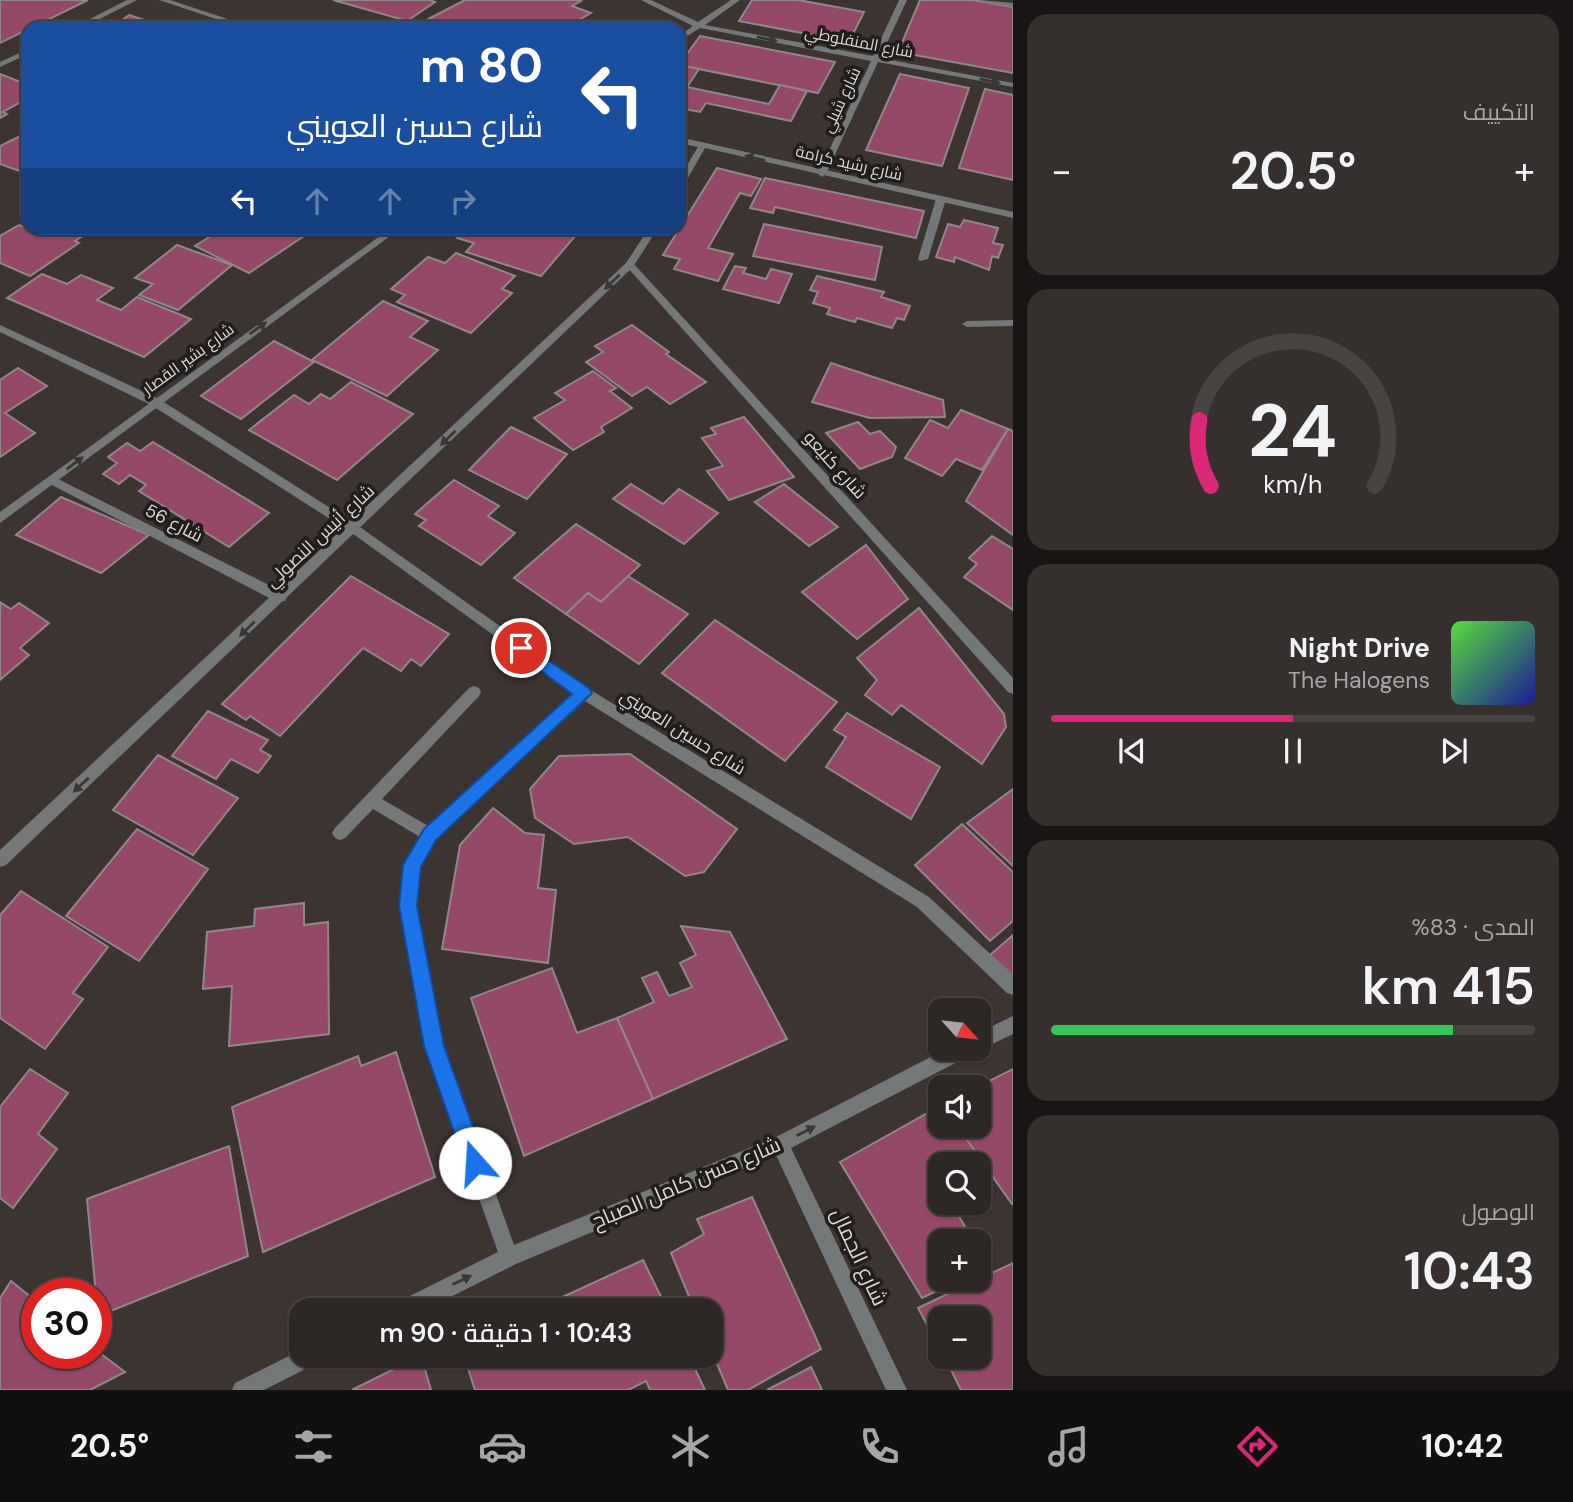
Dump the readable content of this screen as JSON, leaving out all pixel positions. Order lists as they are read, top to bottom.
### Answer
{
  "streets": {
    "street": [
      "شارع المنفلوطي",
      "شارع شيلي",
      "شارع رشيد كرامة",
      "شارع بشير القصار",
      "شارع كنيعو",
      "شارع 56",
      "شارع أنيس النصولي",
      "شارع حسين العويني",
      "شارع حسن كامل الصباح",
      "شارع الجمال"
    ]
  },
  "crossings": [
    ["شارع المنفلوطي", "شارع شيلي"],
    ["شارع شيلي", "شارع رشيد كرامة"],
    ["شارع بشير القصار", "شارع 56"],
    ["شارع بشير القصار", "شارع حسين العويني"],
    ["شارع كنيعو", "شارع أنيس النصولي"],
    ["شارع 56", "شارع أنيس النصولي"],
    ["شارع أنيس النصولي", "شارع حسين العويني"],
    ["شارع حسن كامل الصباح", "شارع الجمال"]
  ],
  "one_way": [
    "شارع المنفلوطي",
    "شارع رشيد كرامة",
    "شارع بشير القصار",
    "شارع أنيس النصولي",
    "شارع حسن كامل الصباح"
  ],
  "north": "bottom right",
  "page": {
    "tile": [
      "التكييف",
      ["المدى · 83%", "415 km"],
      ["الوصول", "10:43"]
    ],
    "turn": ["80 m", "شارع حسين العويني"],
    "heat": ["−", "20.5°", "+"],
    "song": ["Night Drive", "The Halogens"],
    "map_buttons": ["+", "−"],
    "limit": "30",
    "trip": "10:43 · 1 دقيقة · 90 m",
    "tabs": ["10:42", "20.5°"],
    "gauge": ["24", "km/h"]
  }
}
